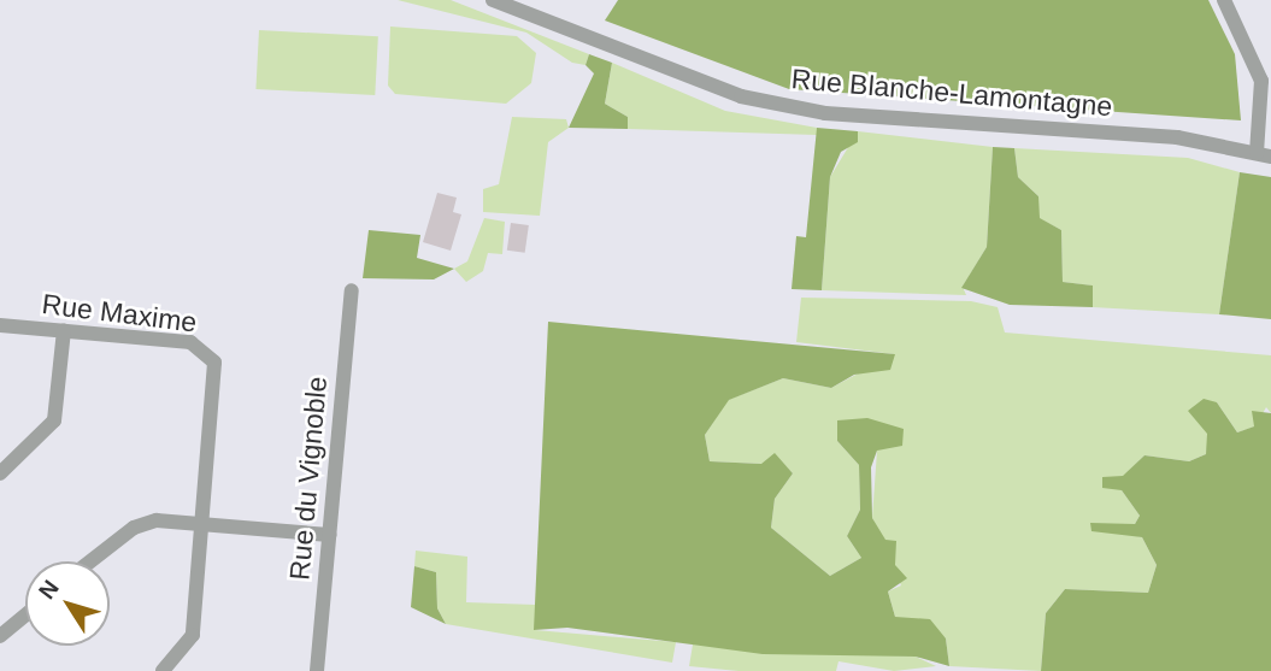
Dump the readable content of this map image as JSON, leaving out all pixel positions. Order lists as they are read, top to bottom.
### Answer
{
  "streets": {
    "street": ["Rue Blanche-Lamontagne", "Rue Maxime", "Rue du Vignoble"]
  },
  "north": "top left"
}
